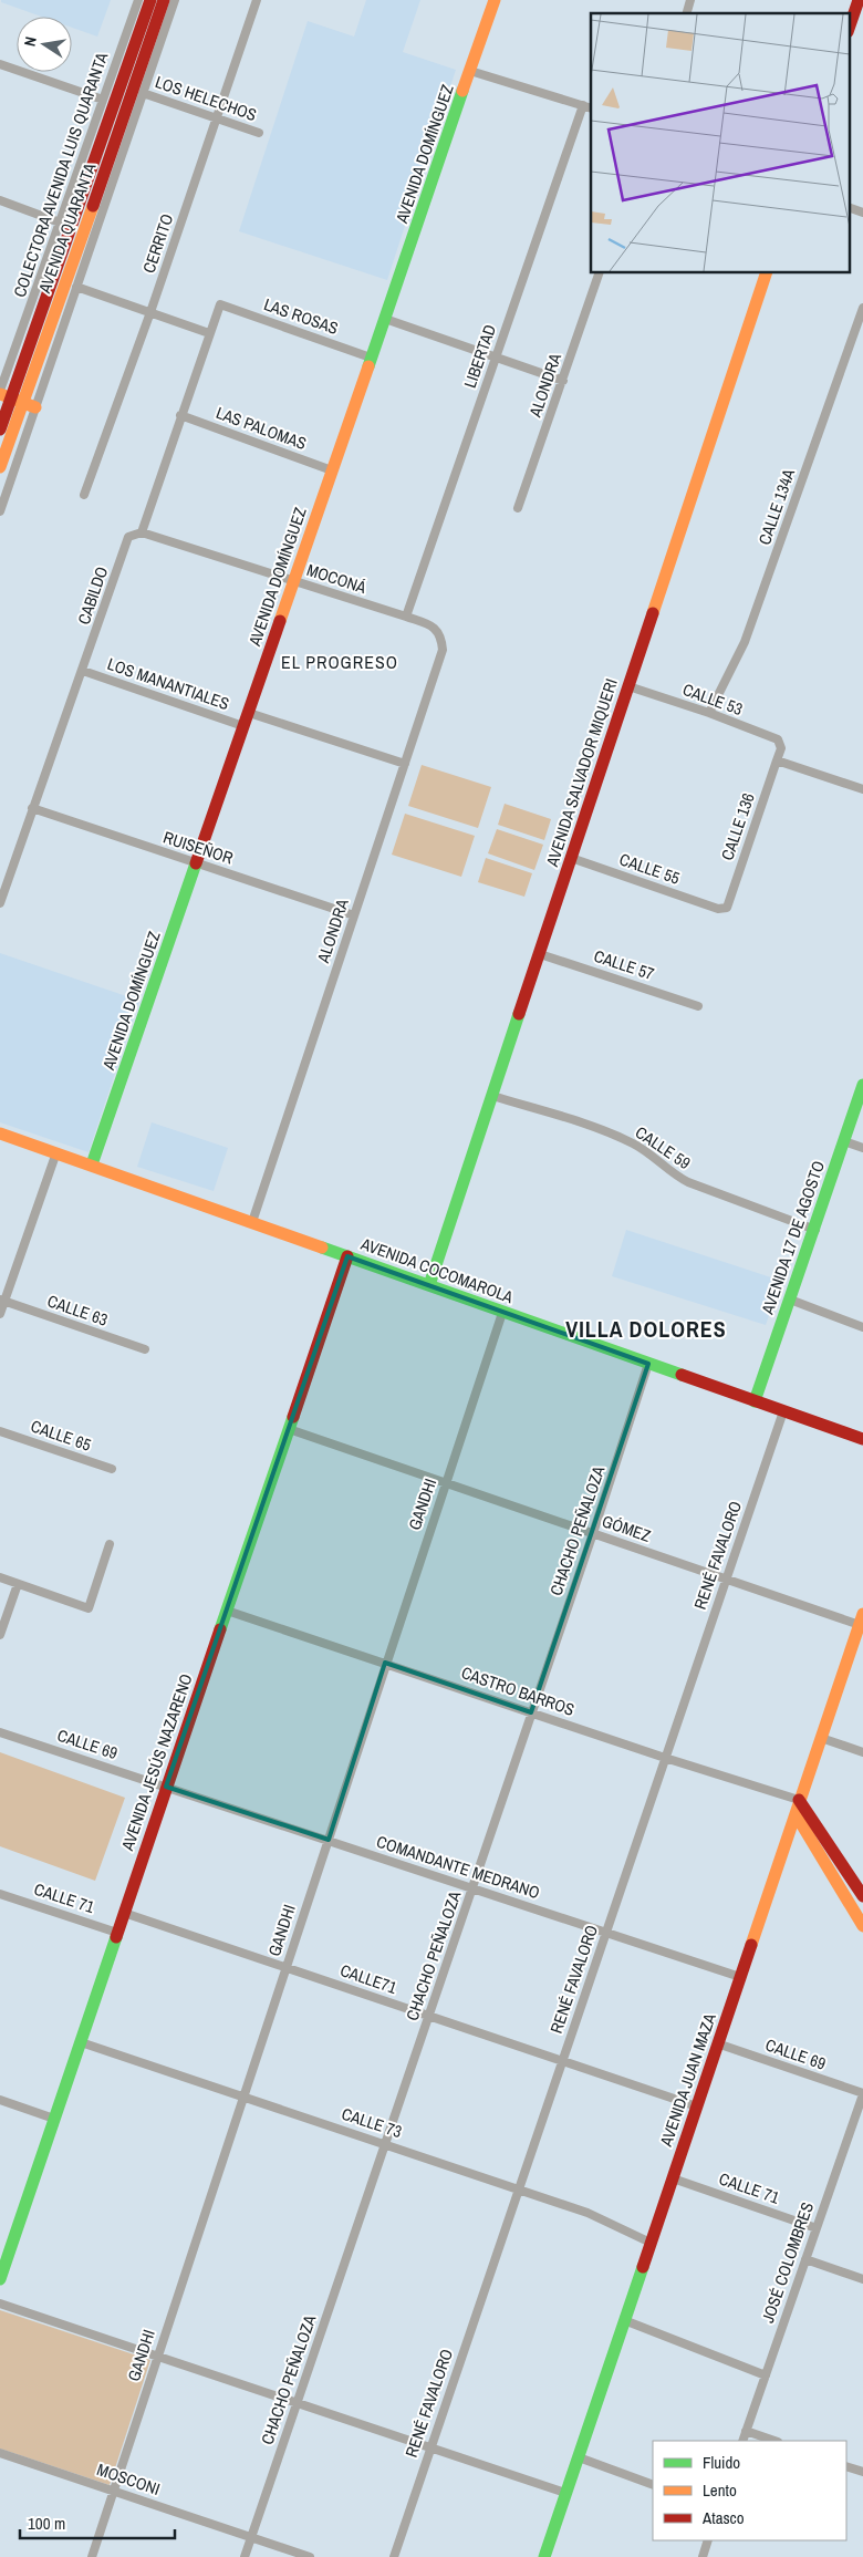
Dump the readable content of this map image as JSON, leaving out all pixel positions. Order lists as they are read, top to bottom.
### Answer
{
  "streets": {
    "main road": [
      "AVENIDA DOMÍNGUEZ",
      "AVENIDA QUARANTA",
      "AVENIDA SALVADOR MIQUERI",
      "AVENIDA 17 DE AGOSTO",
      "AVENIDA COCOMAROLA",
      "AVENIDA JESÚS NAZARENO",
      "AVENIDA JUAN MAZA"
    ],
    "street": [
      "LOS HELECHOS",
      "COLECTORA AVENIDA LUIS QUARANTA",
      "CERRITO",
      "LAS ROSAS",
      "LIBERTAD",
      "ALONDRA",
      "LAS PALOMAS",
      "CALLE 134A",
      "MOCONÁ",
      "CABILDO",
      "LOS MANANTIALES",
      "CALLE 53",
      "CALLE 136",
      "RUISEÑOR",
      "CALLE 55",
      "CALLE 57",
      "CALLE 59",
      "CALLE 63",
      "CALLE 65",
      "GANDHI",
      "GÓMEZ",
      "CHACHO PEÑALOZA",
      "RENÉ FAVALORO",
      "CASTRO BARROS",
      "CALLE 69",
      "COMANDANTE MEDRANO",
      "CALLE 71",
      "CALLE71",
      "CALLE 73",
      "JOSÉ COLOMBRES",
      "MOSCONI"
    ]
  },
  "crossings": [
    ["LOS HELECHOS", "AVENIDA QUARANTA"],
    ["LOS HELECHOS", "CERRITO"],
    ["AVENIDA DOMÍNGUEZ", "LAS ROSAS"],
    ["AVENIDA DOMÍNGUEZ", "LAS PALOMAS"],
    ["AVENIDA DOMÍNGUEZ", "MOCONÁ"],
    ["AVENIDA DOMÍNGUEZ", "LOS MANANTIALES"],
    ["AVENIDA DOMÍNGUEZ", "RUISEÑOR"],
    ["AVENIDA DOMÍNGUEZ", "AVENIDA COCOMAROLA"],
    ["COLECTORA AVENIDA LUIS QUARANTA", "AVENIDA QUARANTA"],
    ["LAS ROSAS", "CABILDO"],
    ["LIBERTAD", "MOCONÁ"],
    ["ALONDRA", "MOCONÁ"],
    ["ALONDRA", "LOS MANANTIALES"],
    ["ALONDRA", "RUISEÑOR"],
    ["ALONDRA", "AVENIDA COCOMAROLA"],
    ["LAS PALOMAS", "CABILDO"],
    ["CALLE 134A", "CALLE 53"],
    ["MOCONÁ", "CABILDO"],
    ["CABILDO", "LOS MANANTIALES"],
    ["CABILDO", "RUISEÑOR"],
    ["CALLE 53", "AVENIDA SALVADOR MIQUERI"],
    ["CALLE 53", "CALLE 136"],
    ["AVENIDA SALVADOR MIQUERI", "CALLE 55"],
    ["AVENIDA SALVADOR MIQUERI", "CALLE 57"],
    ["AVENIDA SALVADOR MIQUERI", "CALLE 59"],
    ["AVENIDA SALVADOR MIQUERI", "AVENIDA COCOMAROLA"],
    ["CALLE 136", "CALLE 55"],
    ["CALLE 59", "AVENIDA 17 DE AGOSTO"],
    ["AVENIDA 17 DE AGOSTO", "AVENIDA COCOMAROLA"],
    ["AVENIDA COCOMAROLA", "GANDHI"],
    ["AVENIDA COCOMAROLA", "CHACHO PEÑALOZA"],
    ["AVENIDA COCOMAROLA", "RENÉ FAVALORO"],
    ["AVENIDA COCOMAROLA", "AVENIDA JESÚS NAZARENO"],
    ["GANDHI", "GÓMEZ"],
    ["GANDHI", "CASTRO BARROS"],
    ["GANDHI", "COMANDANTE MEDRANO"],
    ["GANDHI", "CALLE71"],
    ["GANDHI", "CALLE 73"],
    ["GANDHI", "MOSCONI"],
    ["GÓMEZ", "CHACHO PEÑALOZA"],
    ["GÓMEZ", "RENÉ FAVALORO"],
    ["GÓMEZ", "AVENIDA JESÚS NAZARENO"],
    ["GÓMEZ", "AVENIDA JUAN MAZA"],
    ["CHACHO PEÑALOZA", "CASTRO BARROS"],
    ["CHACHO PEÑALOZA", "COMANDANTE MEDRANO"],
    ["CHACHO PEÑALOZA", "CALLE71"],
    ["CHACHO PEÑALOZA", "CALLE 73"],
    ["CHACHO PEÑALOZA", "MOSCONI"],
    ["RENÉ FAVALORO", "CASTRO BARROS"],
    ["RENÉ FAVALORO", "COMANDANTE MEDRANO"],
    ["RENÉ FAVALORO", "CALLE71"],
    ["RENÉ FAVALORO", "CALLE 73"],
    ["CASTRO BARROS", "AVENIDA JESÚS NAZARENO"],
    ["CASTRO BARROS", "AVENIDA JUAN MAZA"],
    ["CALLE 69", "AVENIDA JESÚS NAZARENO"],
    ["CALLE 69", "COMANDANTE MEDRANO"],
    ["CALLE 69", "AVENIDA JUAN MAZA"],
    ["CALLE 69", "JOSÉ COLOMBRES"],
    ["AVENIDA JESÚS NAZARENO", "COMANDANTE MEDRANO"],
    ["AVENIDA JESÚS NAZARENO", "CALLE 71"],
    ["AVENIDA JESÚS NAZARENO", "CALLE71"],
    ["AVENIDA JESÚS NAZARENO", "CALLE 73"],
    ["COMANDANTE MEDRANO", "AVENIDA JUAN MAZA"],
    ["CALLE 71", "AVENIDA JUAN MAZA"],
    ["CALLE 71", "JOSÉ COLOMBRES"],
    ["CALLE71", "AVENIDA JUAN MAZA"],
    ["AVENIDA JUAN MAZA", "CALLE 73"]
  ],
  "districts": ["EL PROGRESO", "VILLA DOLORES"],
  "legend": ["Fluido", "Lento", "Atasco"],
  "scale_bar": "100 m",
  "north": "left"
}
